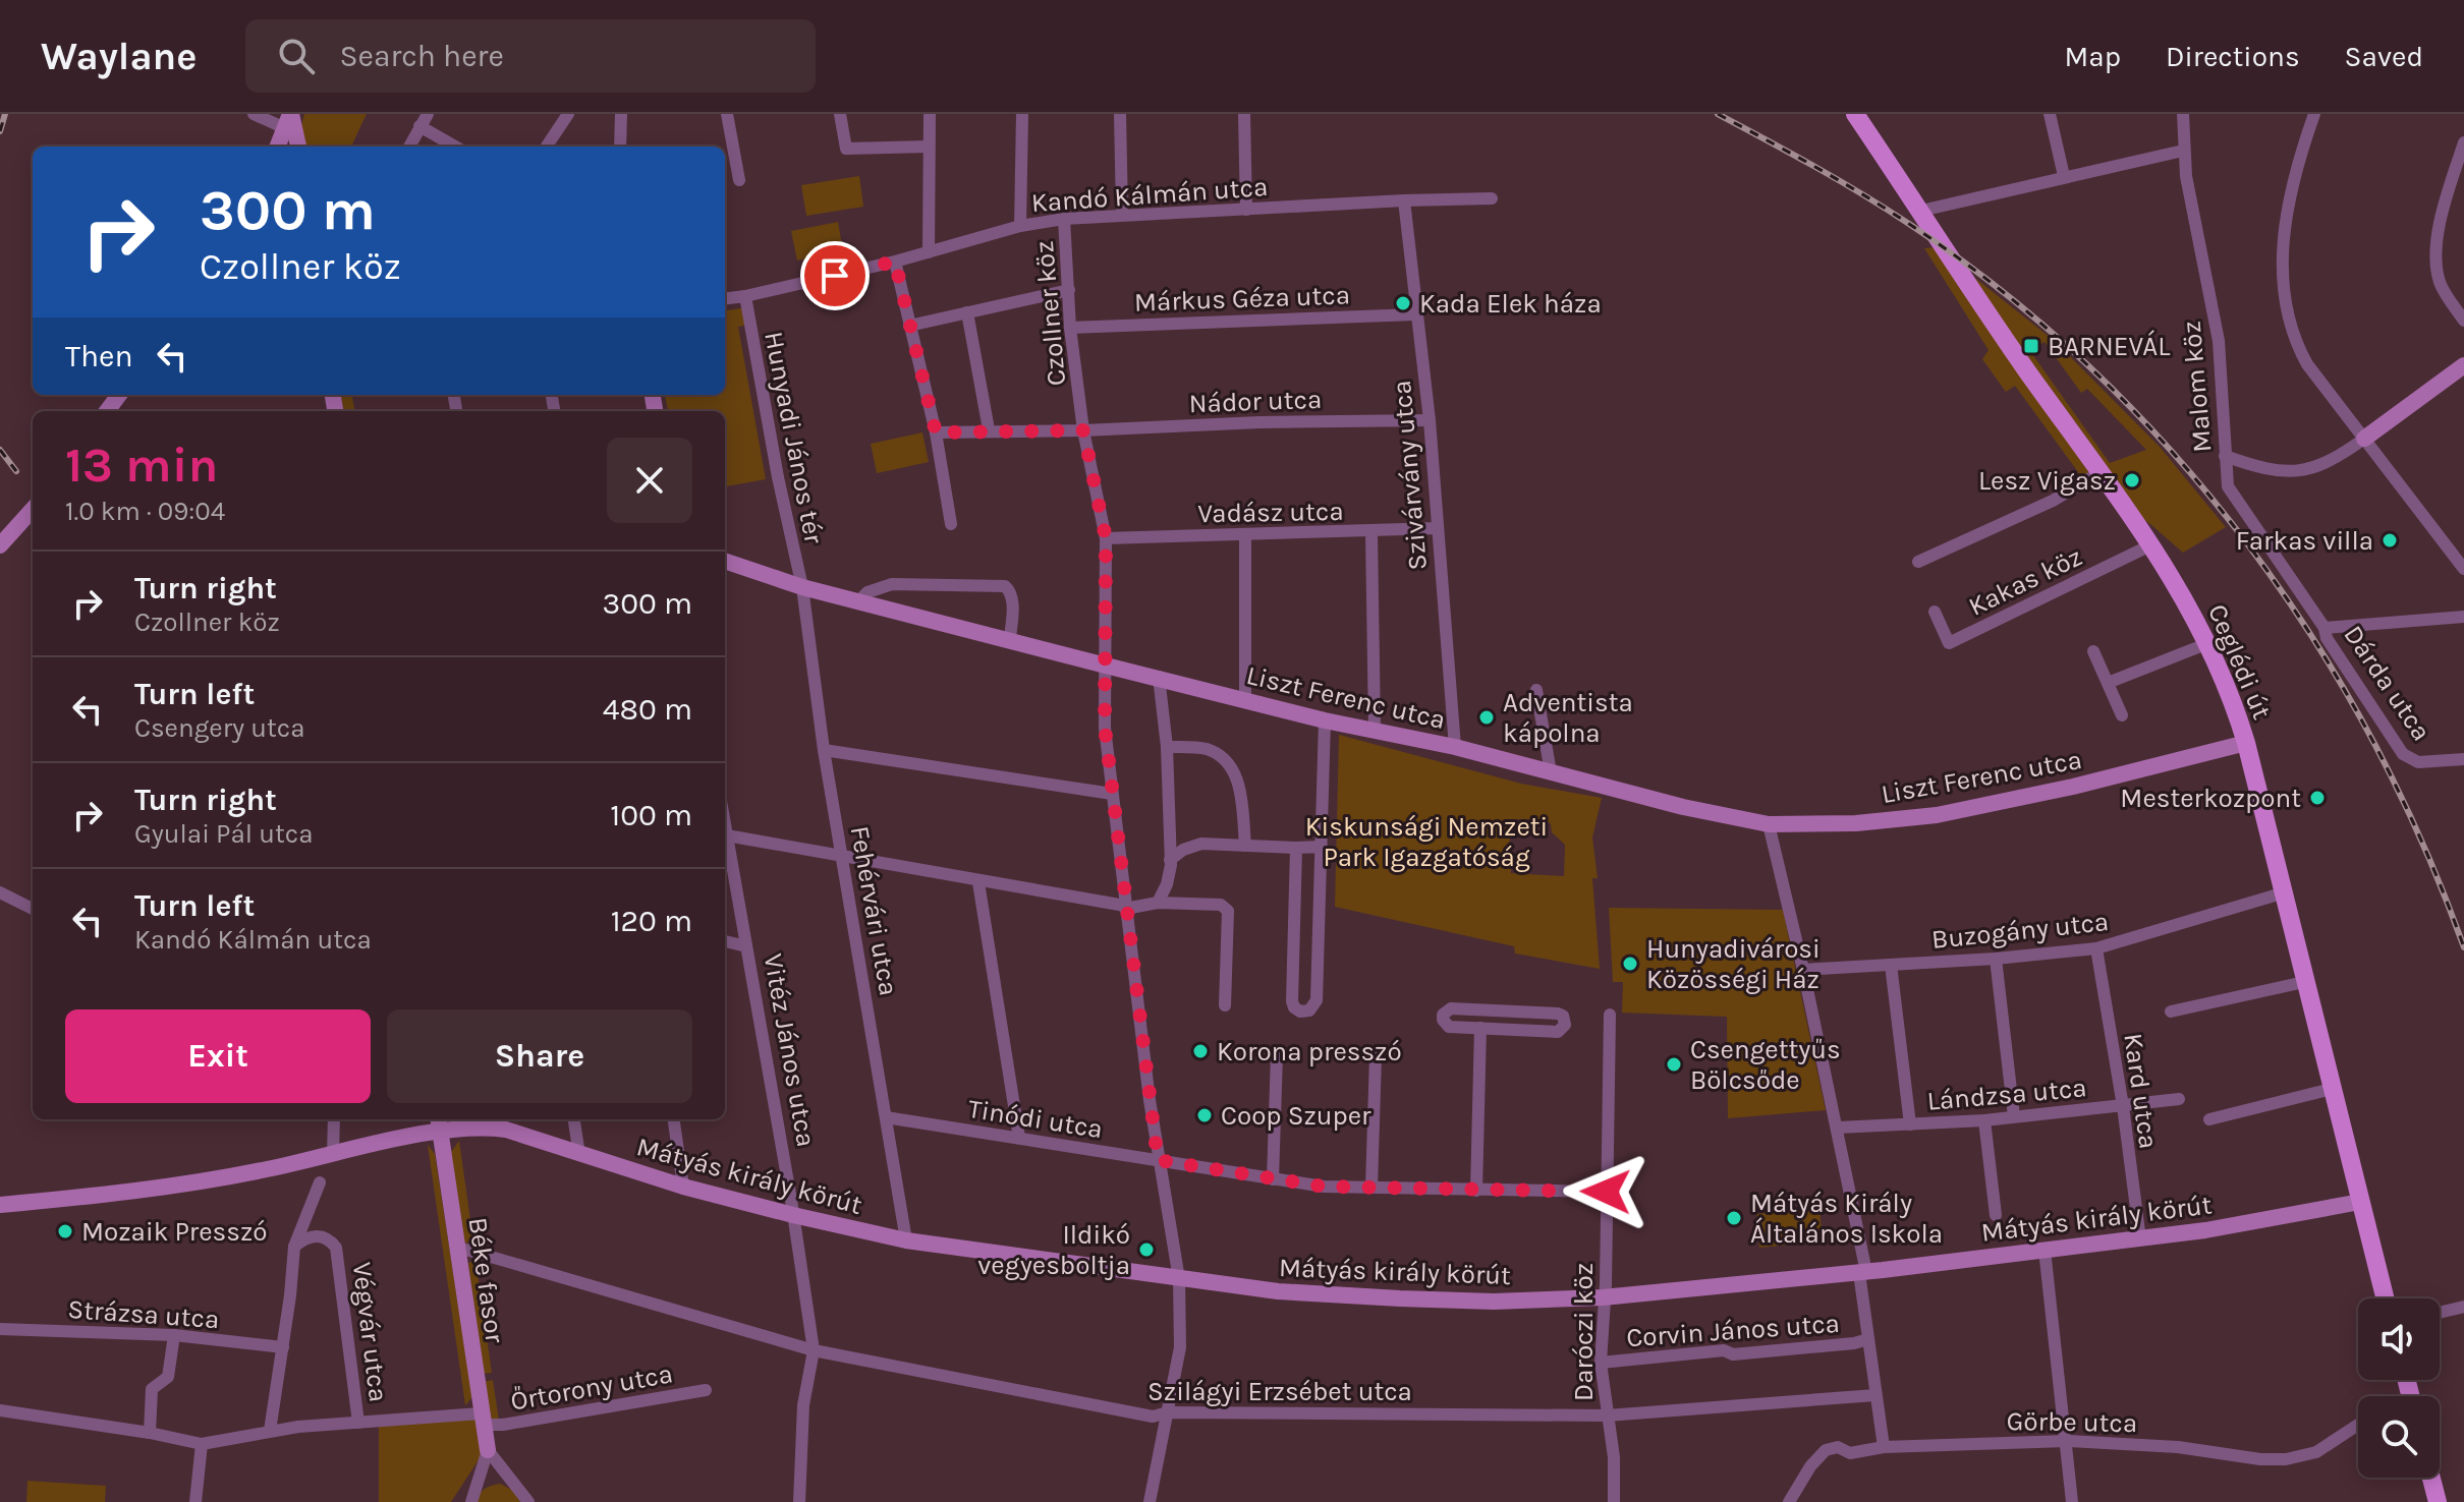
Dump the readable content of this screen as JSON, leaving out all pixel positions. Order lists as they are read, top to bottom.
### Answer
{
  "streets": {
    "main road": ["Ceglédi út"],
    "street": [
      "Kandó Kálmán utca",
      "Márkus Géza utca",
      "Czollner köz",
      "Malom köz",
      "Nádor utca",
      "Hunyadi János tér",
      "Szivárvány utca",
      "Vadász utca",
      "Kakas köz",
      "Dárda utca",
      "Liszt Ferenc utca",
      "Fehérvári utca",
      "Buzogány utca",
      "Vitéz János utca",
      "Kard utca",
      "Lándzsa utca",
      "Tinódi utca",
      "Mátyás király körút",
      "Béke fasor",
      "Strázsa utca",
      "Corvin János utca",
      "Végvár utca",
      "Daróczi köz",
      "Őrtorony utca",
      "Szilágyi Erzsébet utca",
      "Görbe utca"
    ]
  },
  "crossings": [
    ["Kandó Kálmán utca", "Czollner köz"],
    ["Kandó Kálmán utca", "Hunyadi János tér"],
    ["Kandó Kálmán utca", "Szivárvány utca"],
    ["Márkus Géza utca", "Czollner köz"],
    ["Márkus Géza utca", "Szivárvány utca"],
    ["Czollner köz", "Nádor utca"],
    ["Czollner köz", "Vadász utca"],
    ["Czollner köz", "Liszt Ferenc utca"],
    ["Czollner köz", "Tinódi utca"],
    ["Czollner köz", "Mátyás király körút"],
    ["Czollner köz", "Szilágyi Erzsébet utca"],
    ["Malom köz", "Dárda utca"],
    ["Nádor utca", "Szivárvány utca"],
    ["Hunyadi János tér", "Liszt Ferenc utca"],
    ["Hunyadi János tér", "Fehérvári utca"],
    ["Szivárvány utca", "Vadász utca"],
    ["Szivárvány utca", "Liszt Ferenc utca"],
    ["Kakas köz", "Ceglédi út"],
    ["Ceglédi út", "Liszt Ferenc utca"],
    ["Ceglédi út", "Buzogány utca"],
    ["Ceglédi út", "Mátyás király körút"],
    ["Liszt Ferenc utca", "Fehérvári utca"],
    ["Fehérvári utca", "Tinódi utca"],
    ["Fehérvári utca", "Mátyás király körút"],
    ["Buzogány utca", "Kard utca"],
    ["Vitéz János utca", "Mátyás király körút"],
    ["Vitéz János utca", "Szilágyi Erzsébet utca"],
    ["Kard utca", "Lándzsa utca"],
    ["Kard utca", "Mátyás király körút"],
    ["Tinódi utca", "Daróczi köz"],
    ["Mátyás király körút", "Béke fasor"],
    ["Mátyás király körút", "Daróczi köz"],
    ["Béke fasor", "Végvár utca"],
    ["Béke fasor", "Őrtorony utca"],
    ["Béke fasor", "Szilágyi Erzsébet utca"],
    ["Corvin János utca", "Daróczi köz"],
    ["Végvár utca", "Őrtorony utca"],
    ["Daróczi köz", "Szilágyi Erzsébet utca"]
  ],
  "parks": ["Kiskunsági Nemzeti Park Igazgatóság"],
  "places": {
    "other": [
      "Kada Elek háza",
      "Lesz Vigasz",
      "Farkas villa",
      "Adventista kápolna",
      "Mesterkozpont",
      "Hunyadivárosi Közösségi Ház",
      "Korona presszó",
      "Csengettyűs Bölcsőde",
      "Coop Szuper",
      "Mátyás Király Általános Iskola",
      "Mozaik Presszó",
      "Ildikó vegyesboltja"
    ],
    "transit": ["BARNEVÁL"]
  },
  "page": {
    "header": "Waylane",
    "search": "Search here",
    "nav": ["Map", "Directions", "Saved"],
    "turn": ["300 m", "Czollner köz"],
    "then": "Then",
    "heading": ["13 min", "1.0 km · 09:04"],
    "list": [
      {
        "name": "Turn right",
        "note": "Czollner köz",
        "value": "300 m"
      },
      {
        "name": "Turn left",
        "note": "Csengery utca",
        "value": "480 m"
      },
      {
        "name": "Turn right",
        "note": "Gyulai Pál utca",
        "value": "100 m"
      },
      {
        "name": "Turn left",
        "note": "Kandó Kálmán utca",
        "value": "120 m"
      }
    ],
    "buttons": ["Exit", "Share"]
  }
}
